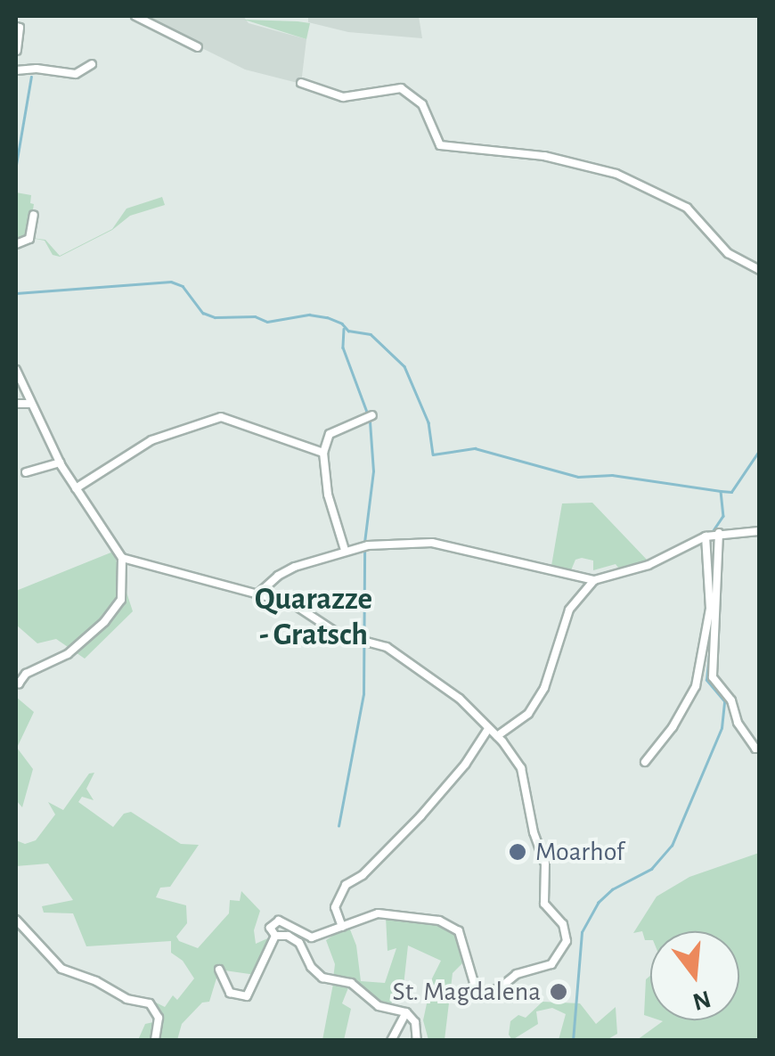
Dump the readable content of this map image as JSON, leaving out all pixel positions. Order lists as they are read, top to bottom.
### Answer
{
  "districts": ["Quarazze - Gratsch"],
  "places": ["Moarhof", "St. Magdalena"],
  "north": "bottom"
}
